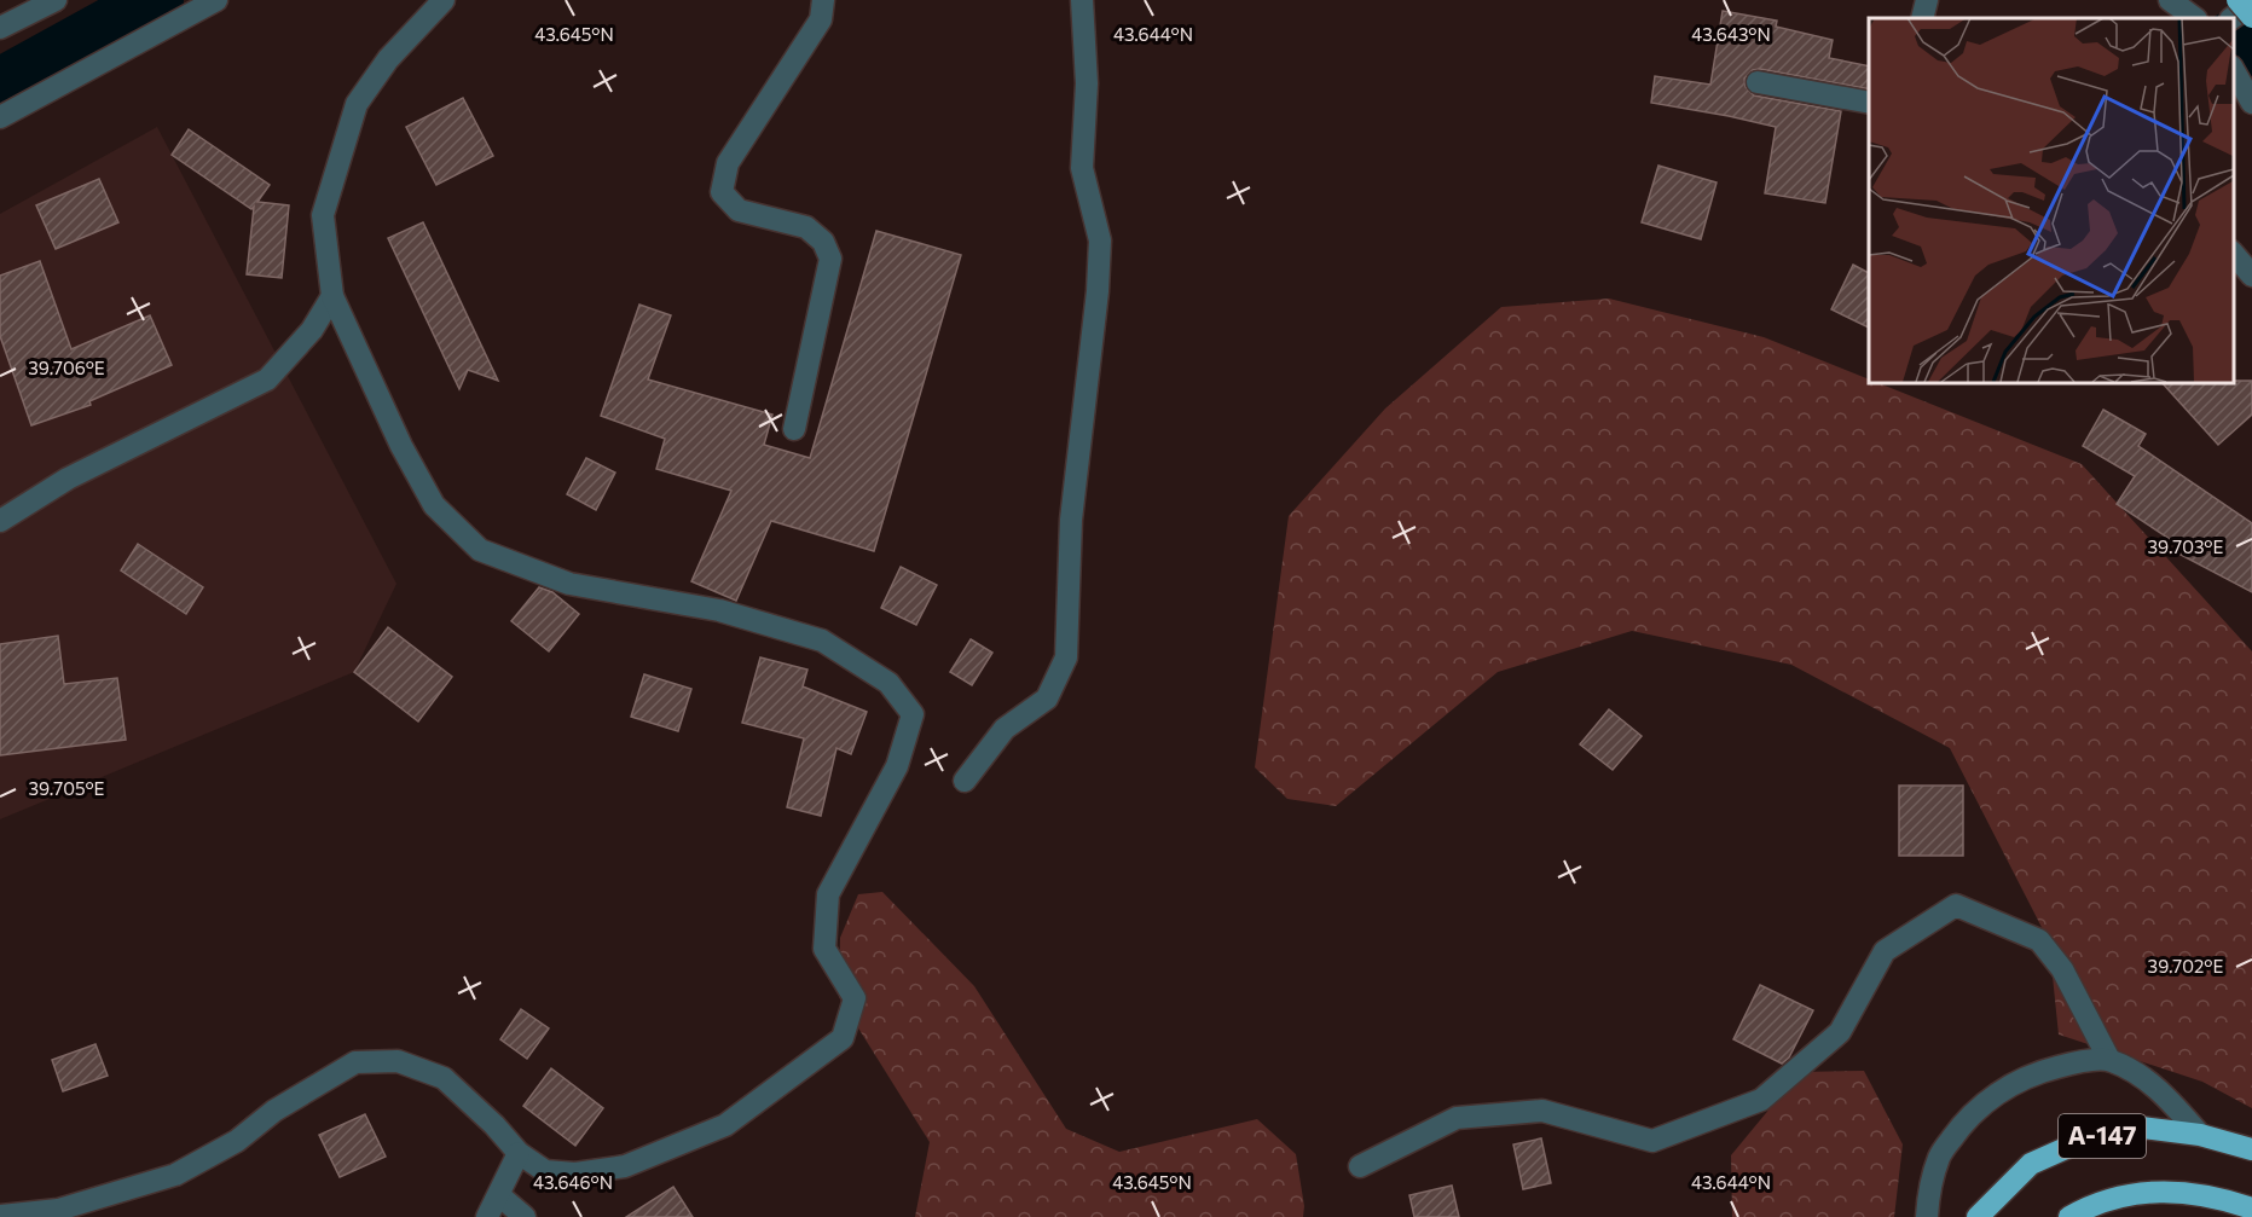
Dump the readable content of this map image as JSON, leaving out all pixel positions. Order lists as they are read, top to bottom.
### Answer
{
  "streets": {
    "highway": ["А-147"]
  },
  "coordinates": [
    "43.645°N",
    "43.644°N",
    "43.643°N",
    "39.706°E",
    "39.703°E",
    "39.705°E",
    "39.702°E",
    "43.646°N"
  ]
}
